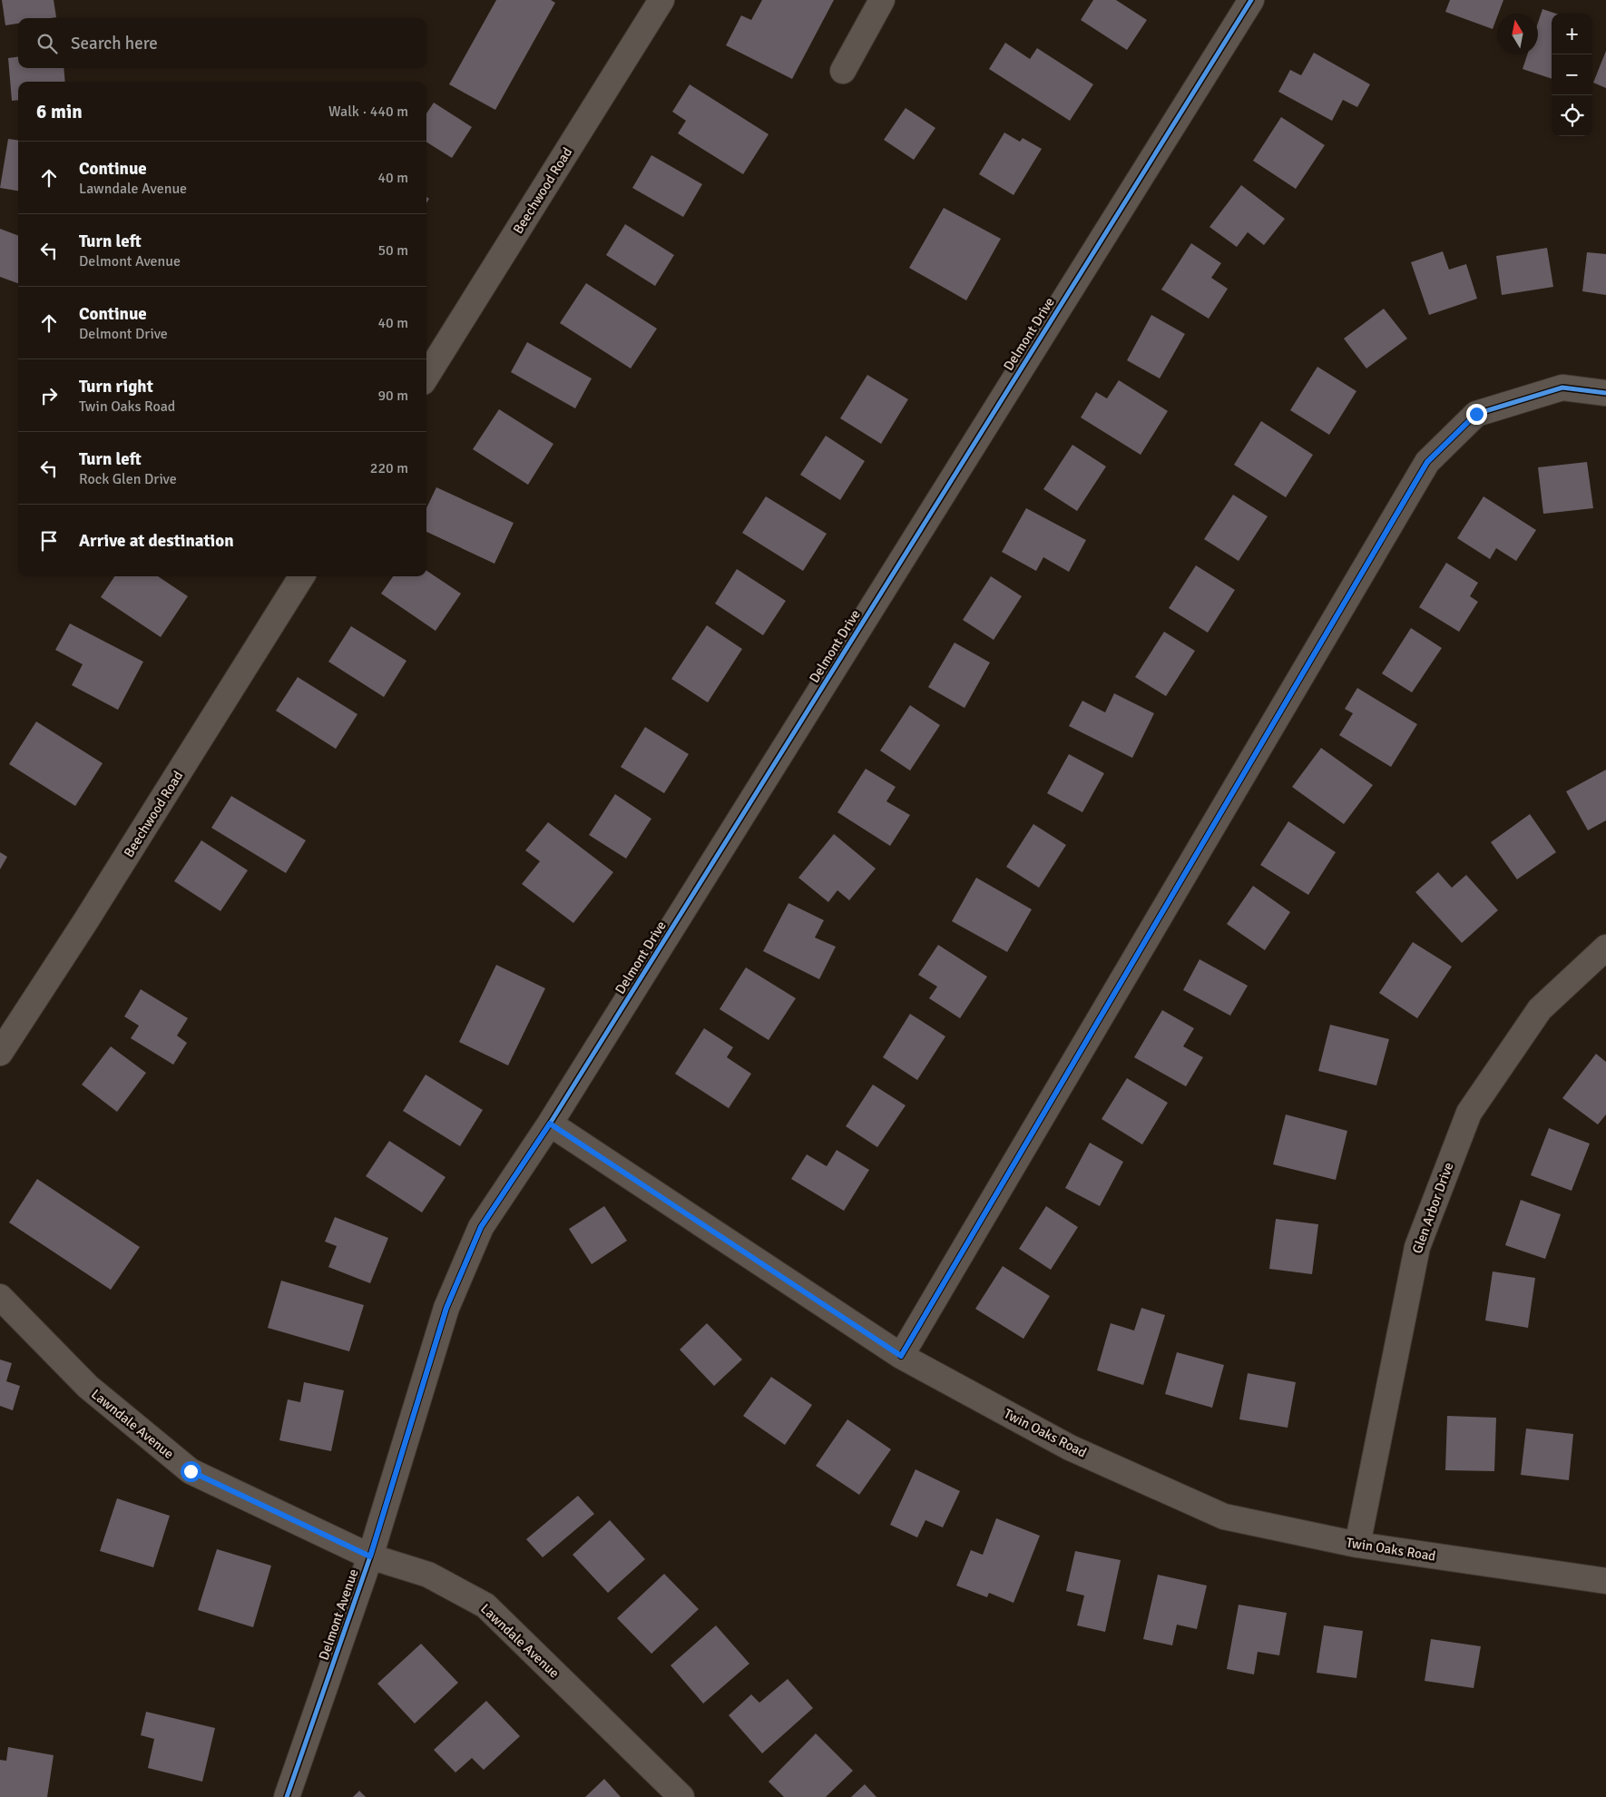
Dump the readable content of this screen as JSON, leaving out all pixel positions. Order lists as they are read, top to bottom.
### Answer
{
  "streets": {
    "street": [
      "Beechwood Road",
      "Delmont Drive",
      "Glen Arbor Drive",
      "Lawndale Avenue",
      "Twin Oaks Road",
      "Delmont Avenue"
    ]
  },
  "crossings": [
    ["Delmont Drive", "Twin Oaks Road"],
    ["Delmont Drive", "Delmont Avenue"],
    ["Glen Arbor Drive", "Twin Oaks Road"],
    ["Lawndale Avenue", "Delmont Avenue"]
  ],
  "north": "top",
  "page": {
    "map_buttons": ["+", "−"],
    "search": "Search here",
    "heading": ["6 min", "Walk · 440 m"],
    "list": [
      ["Continue", "Lawndale Avenue", "40 m"],
      ["Turn left", "Delmont Avenue", "50 m"],
      ["Continue", "Delmont Drive", "40 m"],
      ["Turn right", "Twin Oaks Road", "90 m"],
      ["Turn left", "Rock Glen Drive", "220 m"],
      "Arrive at destination"
    ]
  }
}
